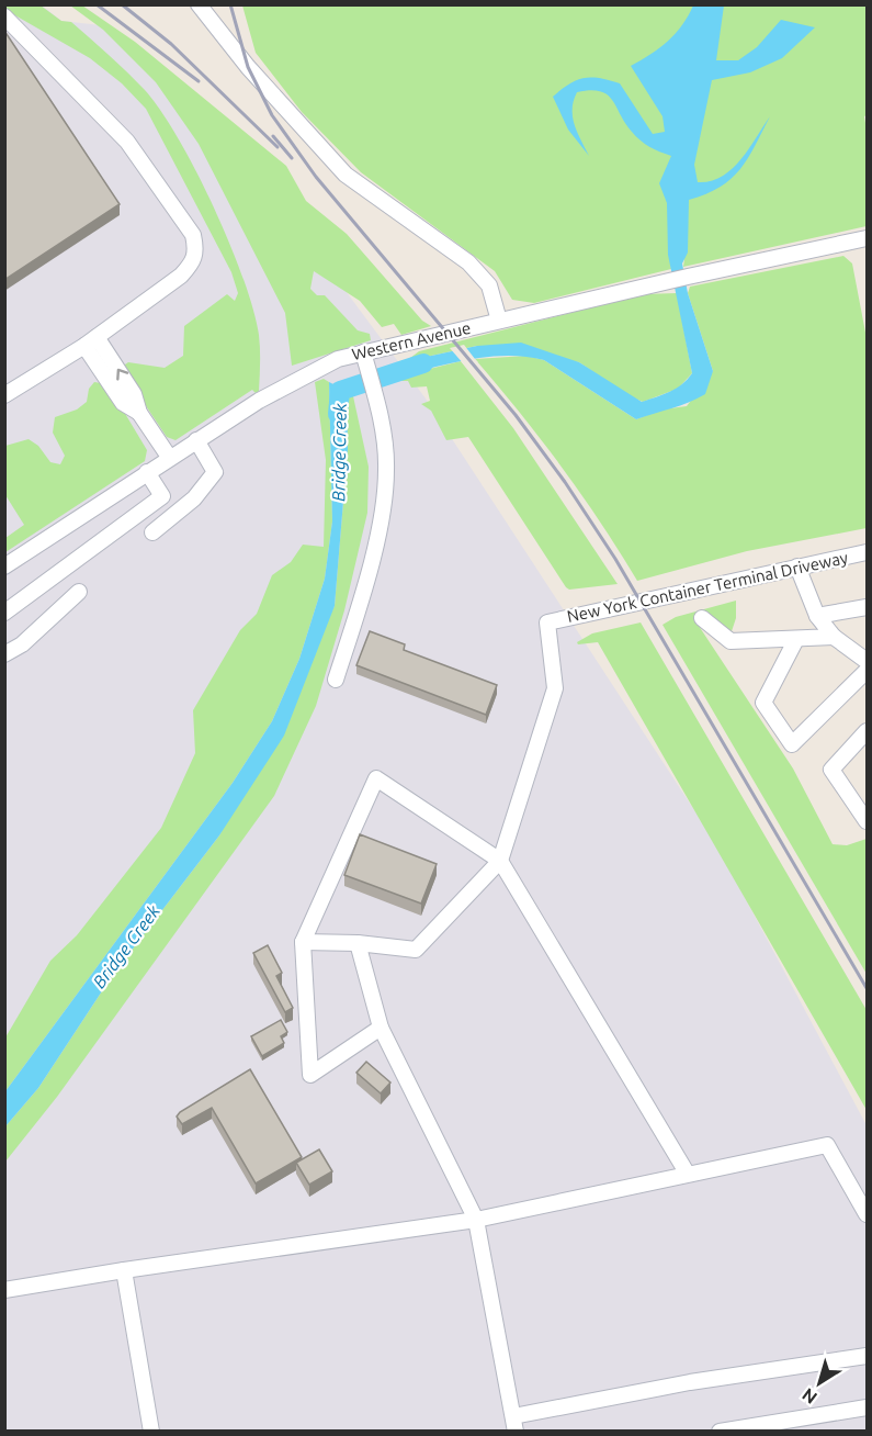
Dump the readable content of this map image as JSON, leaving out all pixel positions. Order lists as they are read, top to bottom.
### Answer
{
  "streets": {
    "street": ["Western Avenue", "New York Container Terminal Driveway"]
  },
  "water": ["Bridge Creek"],
  "north": "bottom left"
}
